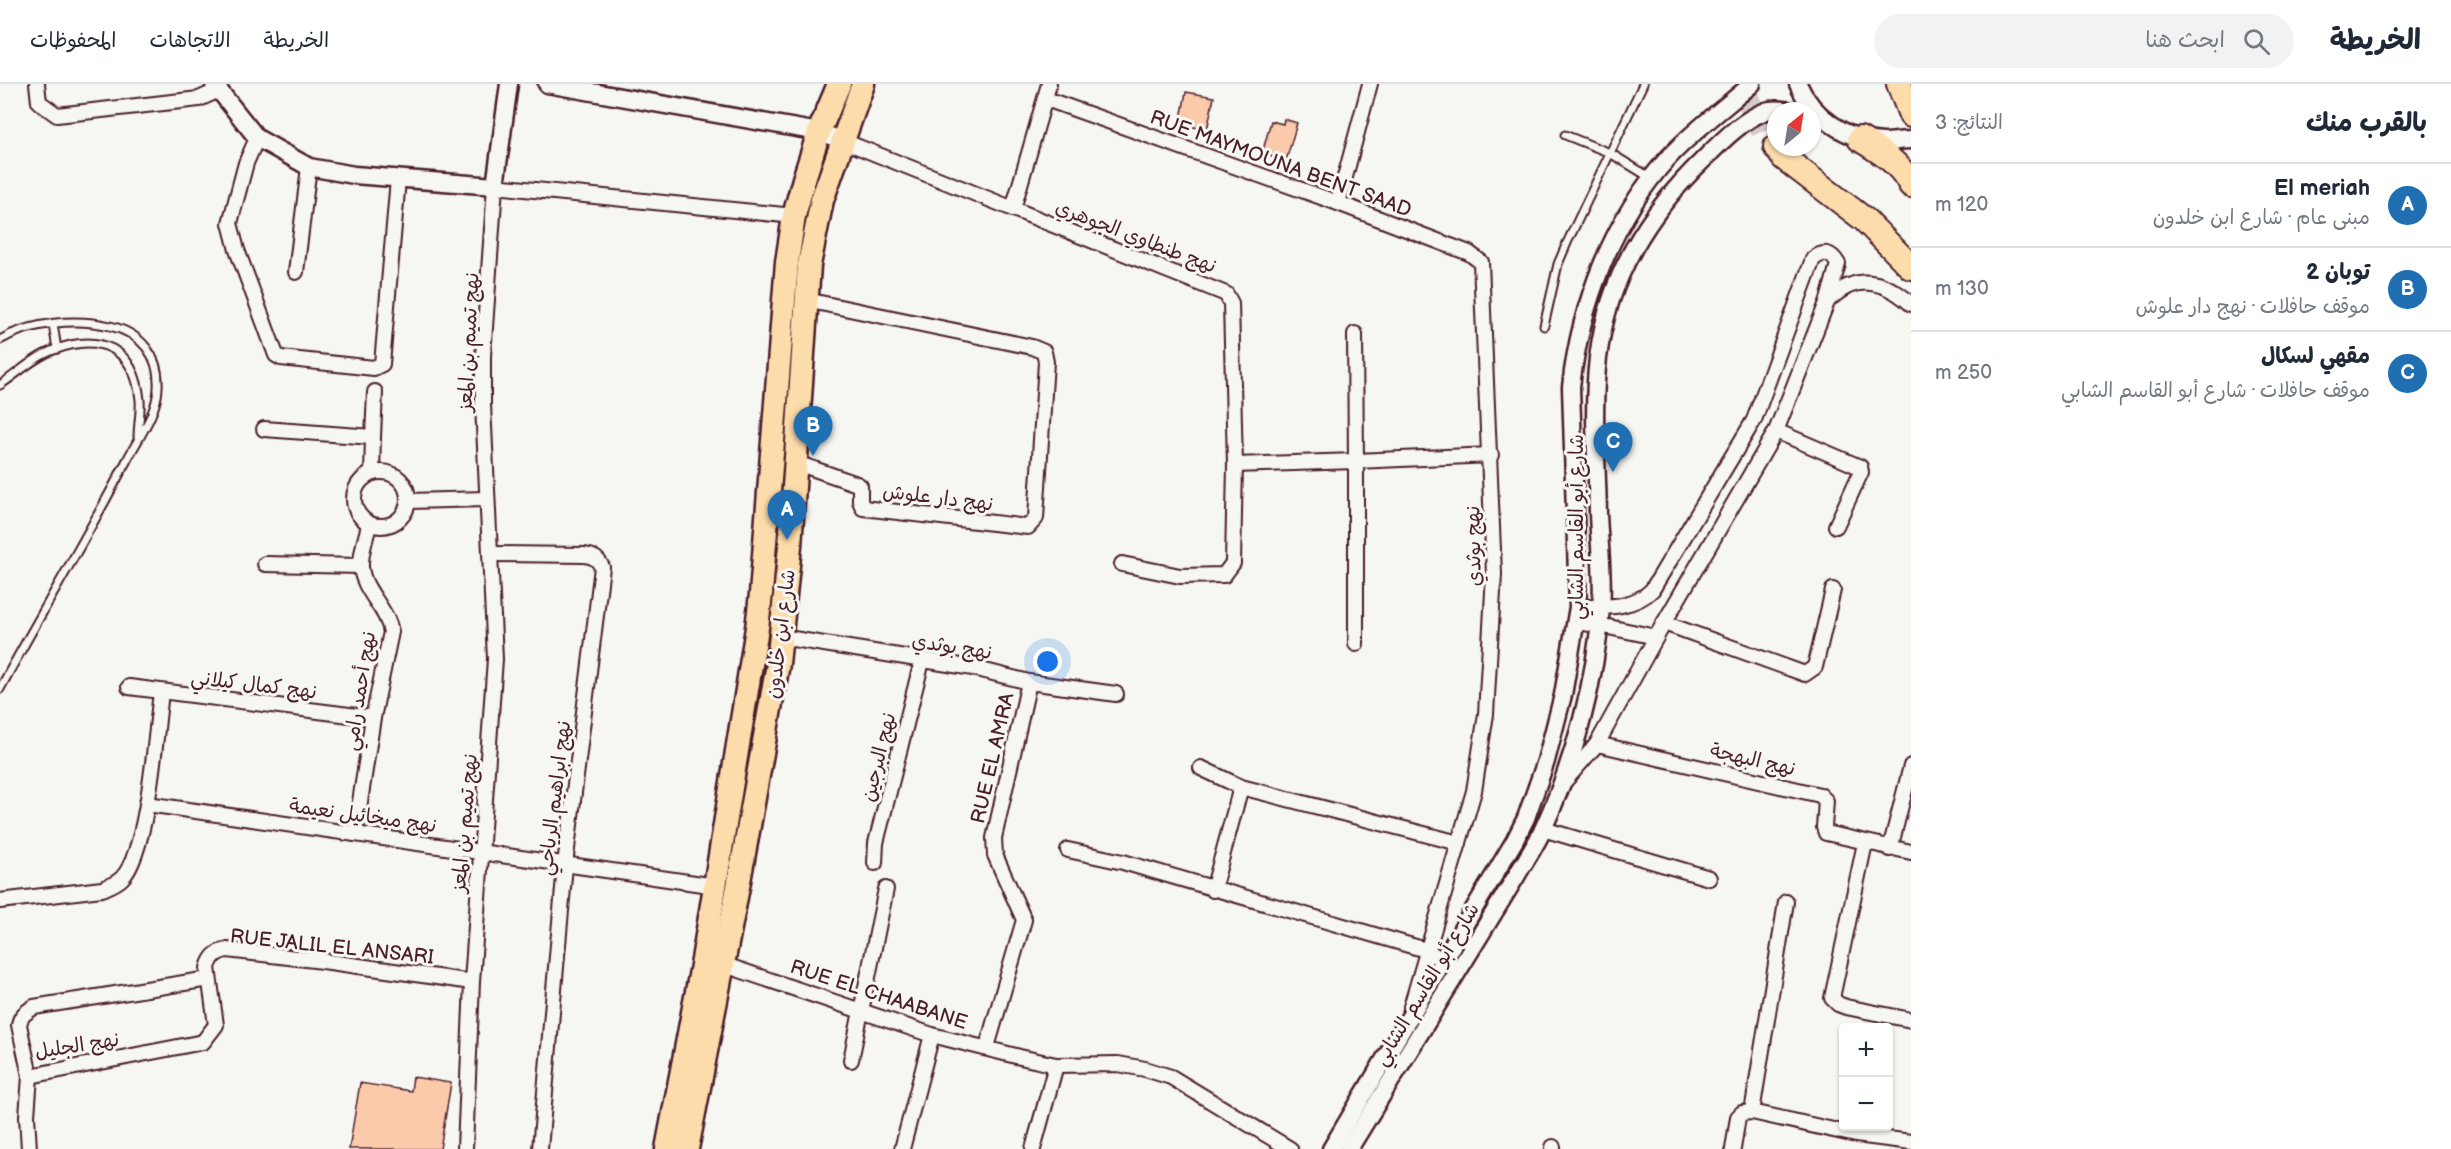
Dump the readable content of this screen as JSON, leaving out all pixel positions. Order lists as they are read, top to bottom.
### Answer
{
  "streets": {
    "highway": ["شارع ابن خلدون"],
    "street": [
      "RUE MAYMOUNA BENT SAAD",
      "نهج طنطاوي الجوهري",
      "نهج تميم بن المعز",
      "نهج دار علوش",
      "شارع أبو القاسم الشابي",
      "نهج بوثدي",
      "نهج كمال كيلاني",
      "نهج أحمد رامي",
      "نهج البرجين",
      "RUE EL AMRA",
      "نهج البهجة",
      "نهج ابراهيم الرياحي",
      "نهج ميخائيل نعيمة",
      "RUE JALIL EL ANSARI",
      "RUE EL CHAABANE",
      "نهج الجليل"
    ]
  },
  "crossings": [
    ["RUE MAYMOUNA BENT SAAD", "نهج بوثدي"],
    ["نهج طنطاوي الجوهري", "شارع ابن خلدون"],
    ["نهج تميم بن المعز", "نهج ابراهيم الرياحي"],
    ["نهج تميم بن المعز", "نهج ميخائيل نعيمة"],
    ["نهج تميم بن المعز", "RUE JALIL EL ANSARI"],
    ["نهج دار علوش", "شارع ابن خلدون"],
    ["شارع أبو القاسم الشابي", "نهج بوثدي"],
    ["نهج بوثدي", "شارع ابن خلدون"],
    ["نهج بوثدي", "نهج البرجين"],
    ["نهج بوثدي", "RUE EL AMRA"],
    ["شارع ابن خلدون", "نهج ميخائيل نعيمة"],
    ["شارع ابن خلدون", "RUE EL CHAABANE"],
    ["نهج كمال كيلاني", "نهج أحمد رامي"],
    ["نهج أحمد رامي", "نهج ميخائيل نعيمة"],
    ["RUE EL AMRA", "RUE EL CHAABANE"],
    ["نهج ابراهيم الرياحي", "نهج ميخائيل نعيمة"],
    ["RUE JALIL EL ANSARI", "نهج الجليل"]
  ],
  "north": "top right",
  "page": {
    "header": "الخريطة",
    "search": "ابحث هنا",
    "nav": ["الخريطة", "الاتجاهات", "المحفوظات"],
    "heading": ["بالقرب منك", "النتائج: 3"],
    "list": [
      {
        "mark": "A",
        "name": "El meriah",
        "note": "مبنى عام · شارع ابن خلدون",
        "value": "120 m"
      },
      {
        "mark": "B",
        "name": "توبان 2",
        "note": "موقف حافلات · نهج دار علوش",
        "value": "130 m"
      },
      {
        "mark": "C",
        "name": "مقهي لسكال",
        "note": "موقف حافلات · شارع أبو القاسم الشابي",
        "value": "250 m"
      }
    ],
    "pins": ["B", "C", "A"],
    "map_buttons": ["+", "−"]
  }
}
